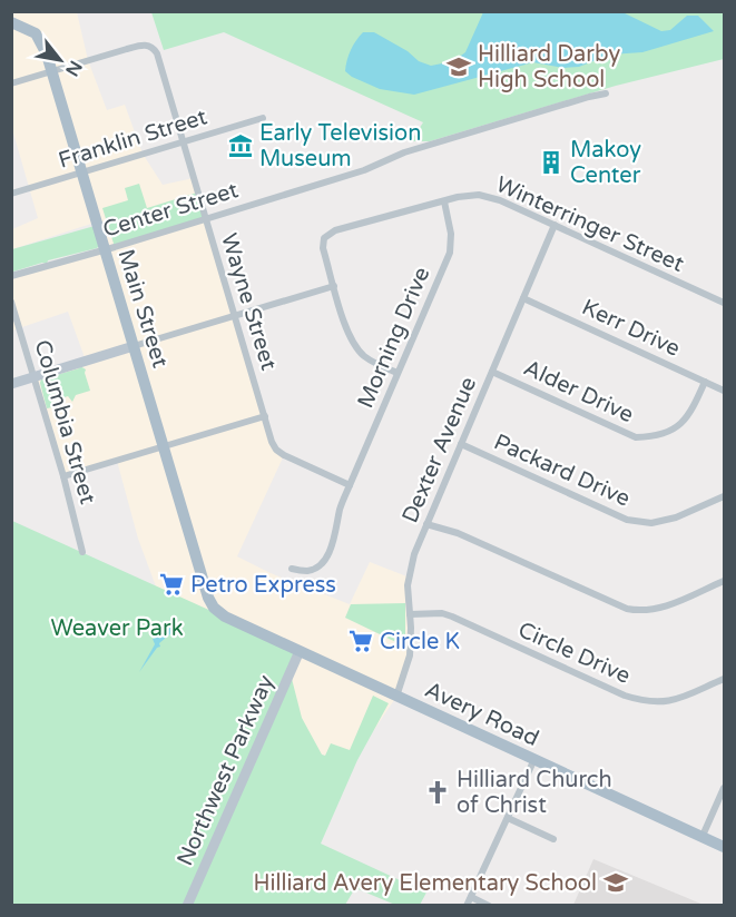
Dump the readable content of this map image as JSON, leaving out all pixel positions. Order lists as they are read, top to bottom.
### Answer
{
  "streets": {
    "main road": ["Main Street", "Avery Road"],
    "street": [
      "Franklin Street",
      "Center Street",
      "Winterringer Street",
      "Wayne Street",
      "Kerr Drive",
      "Morning Drive",
      "Alder Drive",
      "Columbia Street",
      "Dexter Avenue",
      "Packard Drive",
      "Circle Drive",
      "Northwest Parkway"
    ]
  },
  "crossings": [
    ["Franklin Street", "Wayne Street"],
    ["Franklin Street", "Main Street"],
    ["Center Street", "Wayne Street"],
    ["Center Street", "Main Street"],
    ["Winterringer Street", "Morning Drive"],
    ["Winterringer Street", "Dexter Avenue"],
    ["Wayne Street", "Main Street"],
    ["Wayne Street", "Morning Drive"],
    ["Main Street", "Avery Road"],
    ["Kerr Drive", "Alder Drive"],
    ["Kerr Drive", "Dexter Avenue"],
    ["Alder Drive", "Dexter Avenue"],
    ["Dexter Avenue", "Packard Drive"],
    ["Dexter Avenue", "Circle Drive"],
    ["Dexter Avenue", "Avery Road"],
    ["Avery Road", "Northwest Parkway"]
  ],
  "parks": ["Weaver Park"],
  "places": {
    "school or university": ["Hilliard Darby High School", "Hilliard Avery Elementary School"],
    "museum": ["Early Television Museum"],
    "building": ["Makoy Center"],
    "supermarket": ["Petro Express", "Circle K"],
    "church": ["Hilliard Church of Christ"]
  },
  "north": "bottom right"
}
